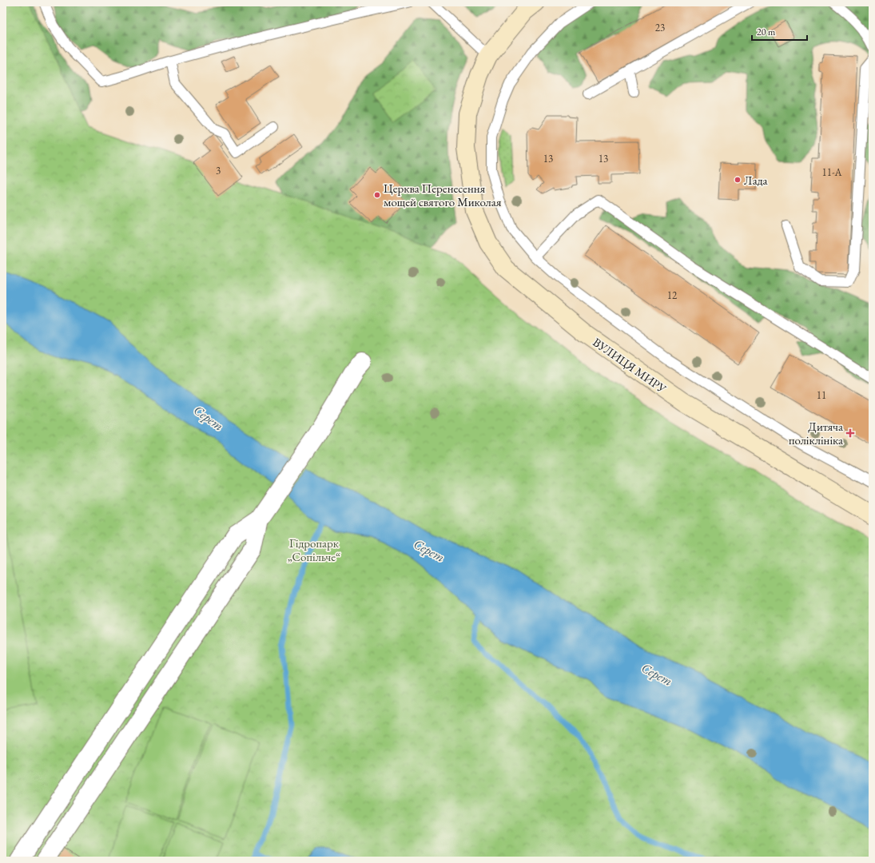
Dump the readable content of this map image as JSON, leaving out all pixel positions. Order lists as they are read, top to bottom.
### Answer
{
  "streets": {
    "main road": ["ВУЛИЦЯ МИРУ"]
  },
  "water": ["Серет"],
  "parks": ["Гідропарк „Сопільче“"],
  "places": {
    "other": ["Лада", "Церква Перенесення мощей святого Миколая"],
    "health": ["Дитяча поліклініка"]
  },
  "house_numbers": [
    "23",
    "13",
    "13",
    "3",
    "11-А",
    "12",
    "11"
  ],
  "scale_bar": "20 m"
}
